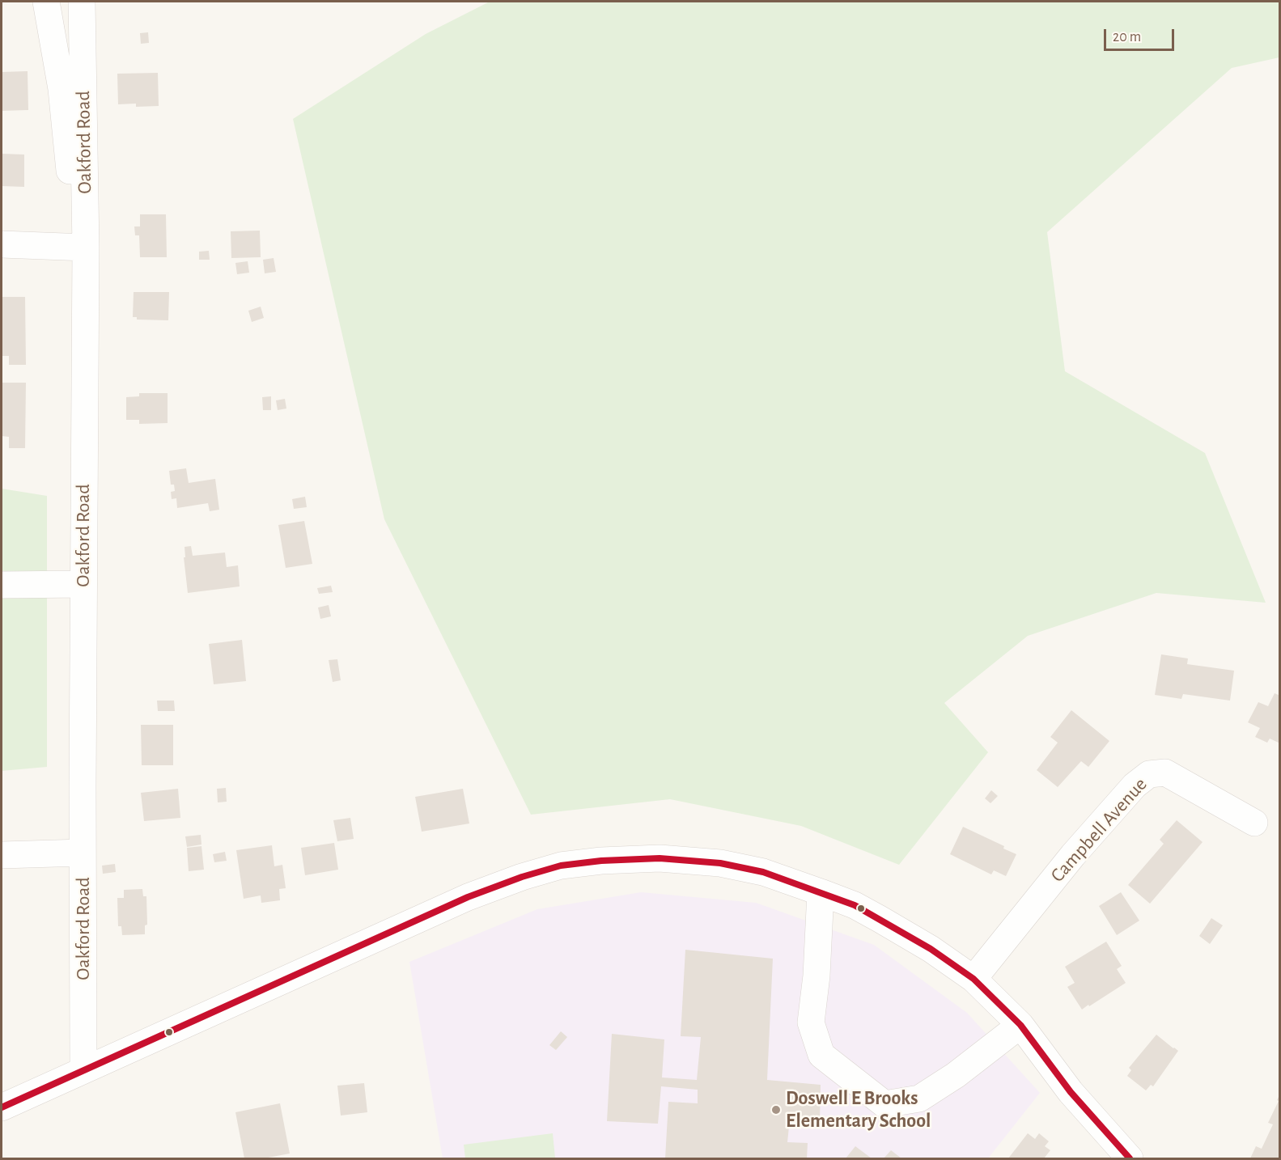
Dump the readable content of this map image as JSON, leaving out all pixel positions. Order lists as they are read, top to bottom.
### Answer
{
  "streets": {
    "street": ["Oakford Road", "Campbell Avenue"]
  },
  "places": ["Doswell E Brooks Elementary School"],
  "scale_bar": "20 m"
}
